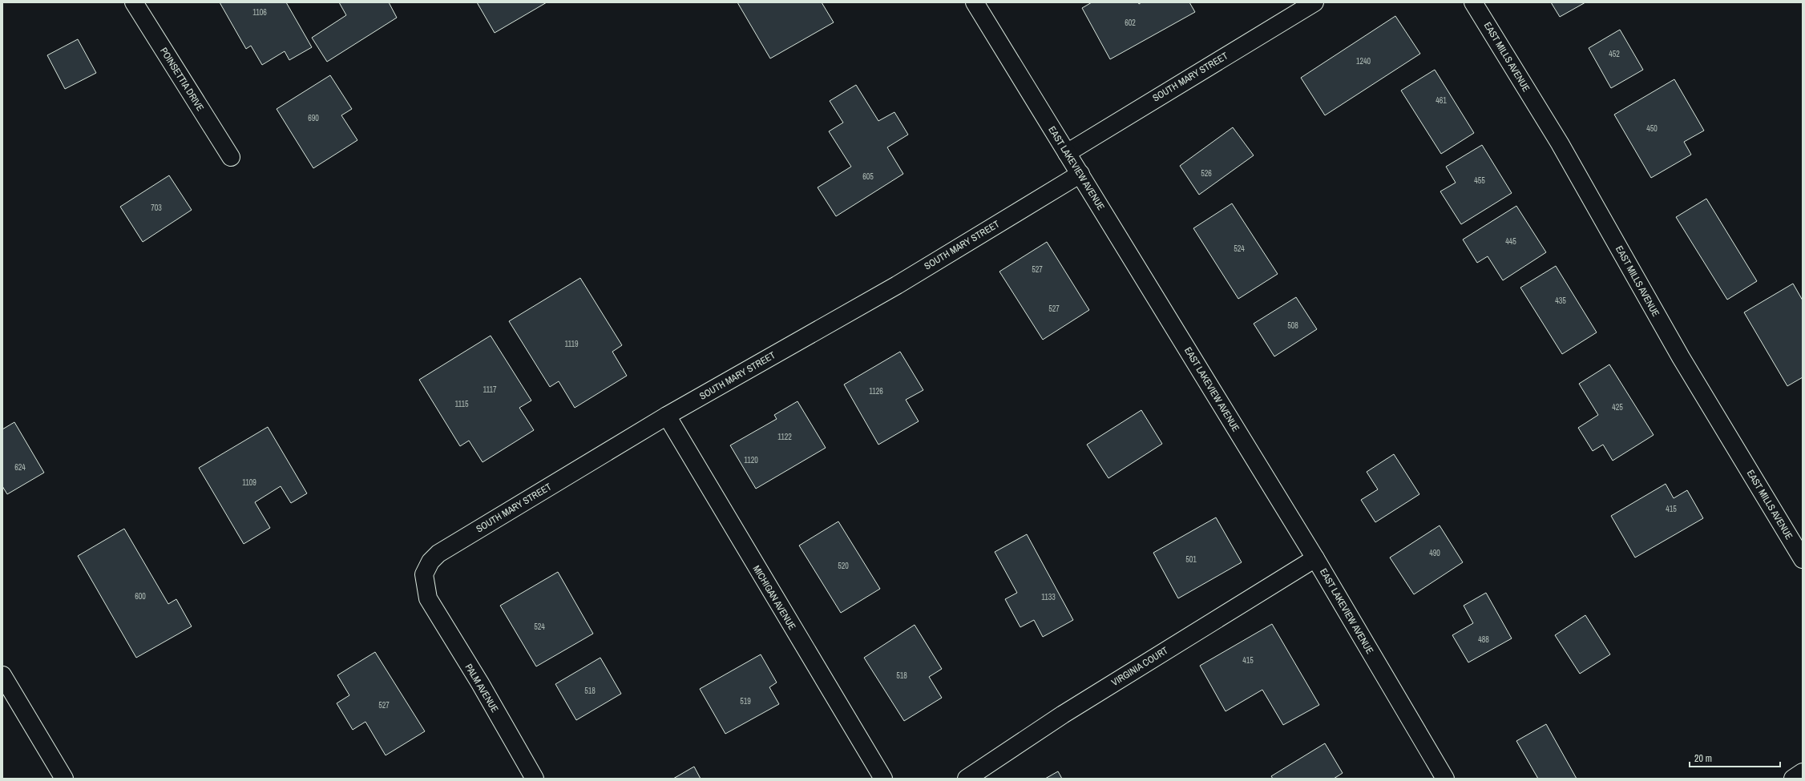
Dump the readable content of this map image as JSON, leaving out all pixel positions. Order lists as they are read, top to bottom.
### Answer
{
  "streets": {
    "street": [
      "EAST MILLS AVENUE",
      "SOUTH MARY STREET",
      "POINSETTIA DRIVE",
      "EAST LAKEVIEW AVENUE",
      "MICHIGAN AVENUE",
      "VIRGINIA COURT",
      "PALM AVENUE"
    ]
  },
  "crossings": [
    ["SOUTH MARY STREET", "EAST LAKEVIEW AVENUE"],
    ["SOUTH MARY STREET", "MICHIGAN AVENUE"],
    ["SOUTH MARY STREET", "PALM AVENUE"],
    ["EAST LAKEVIEW AVENUE", "VIRGINIA COURT"]
  ],
  "house_numbers": [
    "1106",
    "602",
    "452",
    "1240",
    "461",
    "690",
    "450",
    "526",
    "605",
    "455",
    "703",
    "445",
    "524",
    "527",
    "435",
    "527",
    "508",
    "1119",
    "1117",
    "1126",
    "1115",
    "425",
    "1122",
    "1120",
    "624",
    "1109",
    "415",
    "490",
    "501",
    "520",
    "600",
    "1133",
    "524",
    "488",
    "415",
    "518",
    "518",
    "519",
    "527"
  ],
  "scale_bar": "20 m"
}
